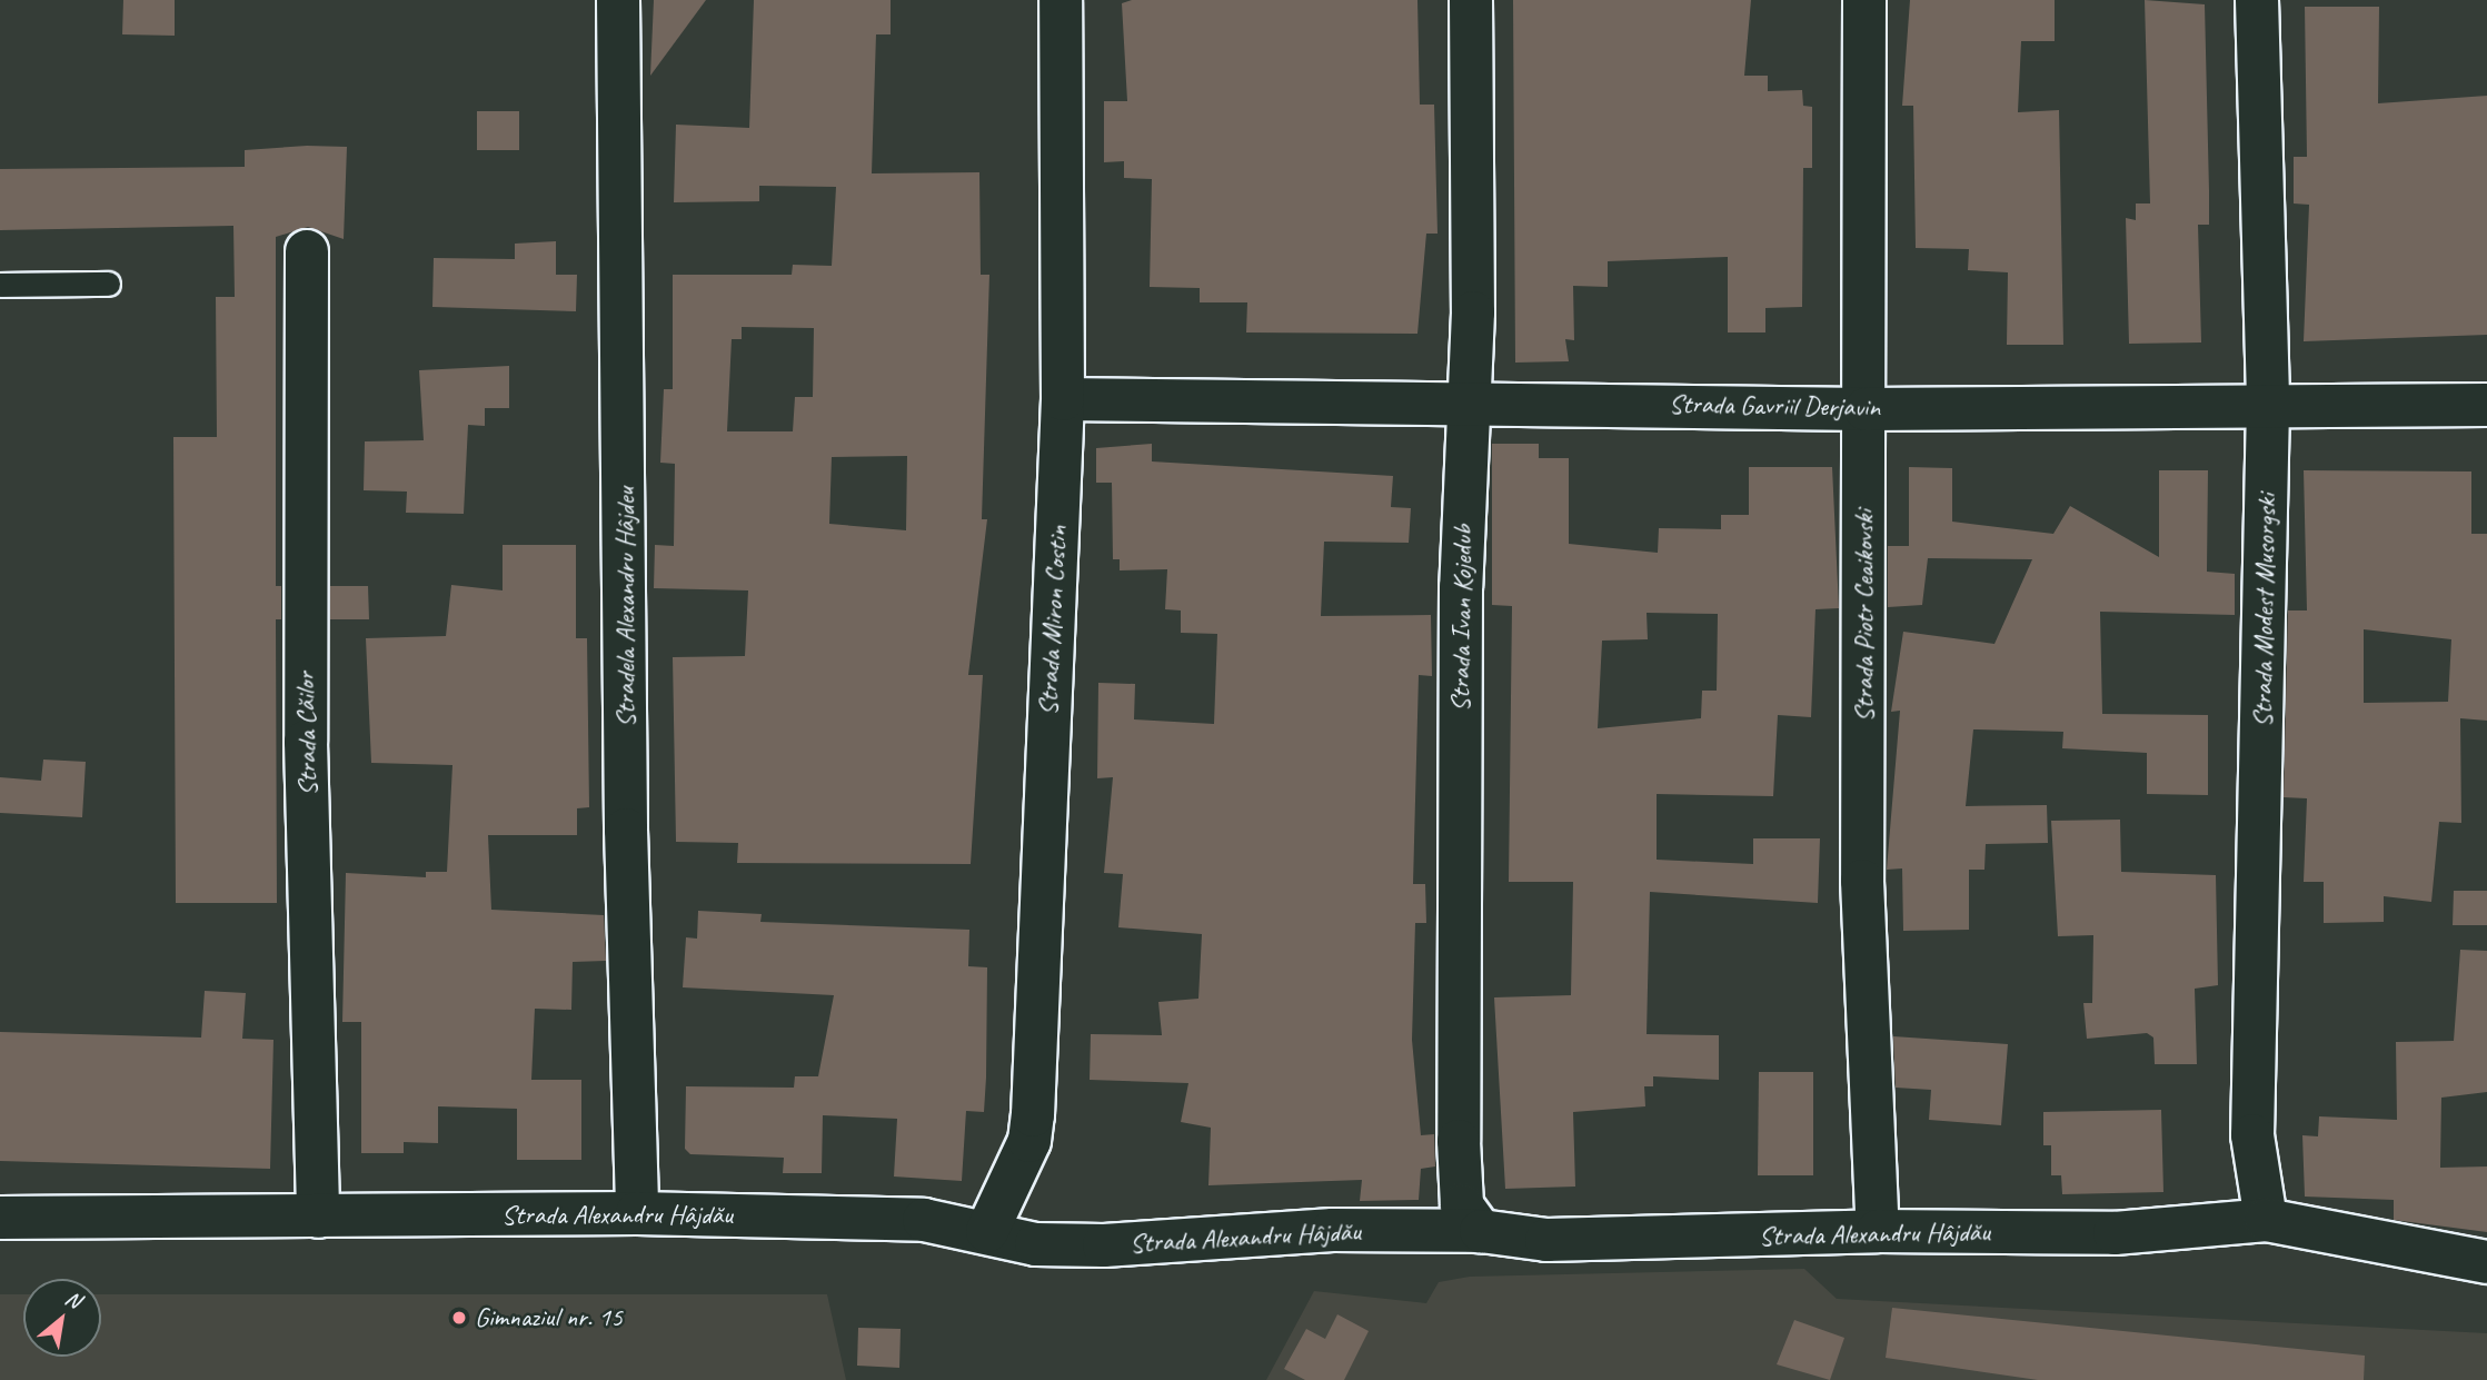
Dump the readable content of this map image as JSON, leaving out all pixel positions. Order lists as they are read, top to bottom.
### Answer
{
  "streets": {
    "street": [
      "Strada Gavriil Derjavin",
      "Stradela Alexandru Hâjdeu",
      "Strada Modest Musorgski",
      "Strada Piotr Ceaikovski",
      "Strada Ivan Kojedub",
      "Strada Miron Costin",
      "Strada Căilor",
      "Strada Alexandru Hâjdău"
    ]
  },
  "crossings": [
    ["Strada Gavriil Derjavin", "Strada Modest Musorgski"],
    ["Strada Gavriil Derjavin", "Strada Piotr Ceaikovski"],
    ["Strada Gavriil Derjavin", "Strada Ivan Kojedub"],
    ["Strada Gavriil Derjavin", "Strada Miron Costin"],
    ["Stradela Alexandru Hâjdeu", "Strada Alexandru Hâjdău"],
    ["Strada Modest Musorgski", "Strada Alexandru Hâjdău"],
    ["Strada Piotr Ceaikovski", "Strada Alexandru Hâjdău"],
    ["Strada Ivan Kojedub", "Strada Alexandru Hâjdău"],
    ["Strada Miron Costin", "Strada Alexandru Hâjdău"],
    ["Strada Căilor", "Strada Alexandru Hâjdău"]
  ],
  "places": ["Gimnaziul nr. 15"],
  "north": "top right"
}
